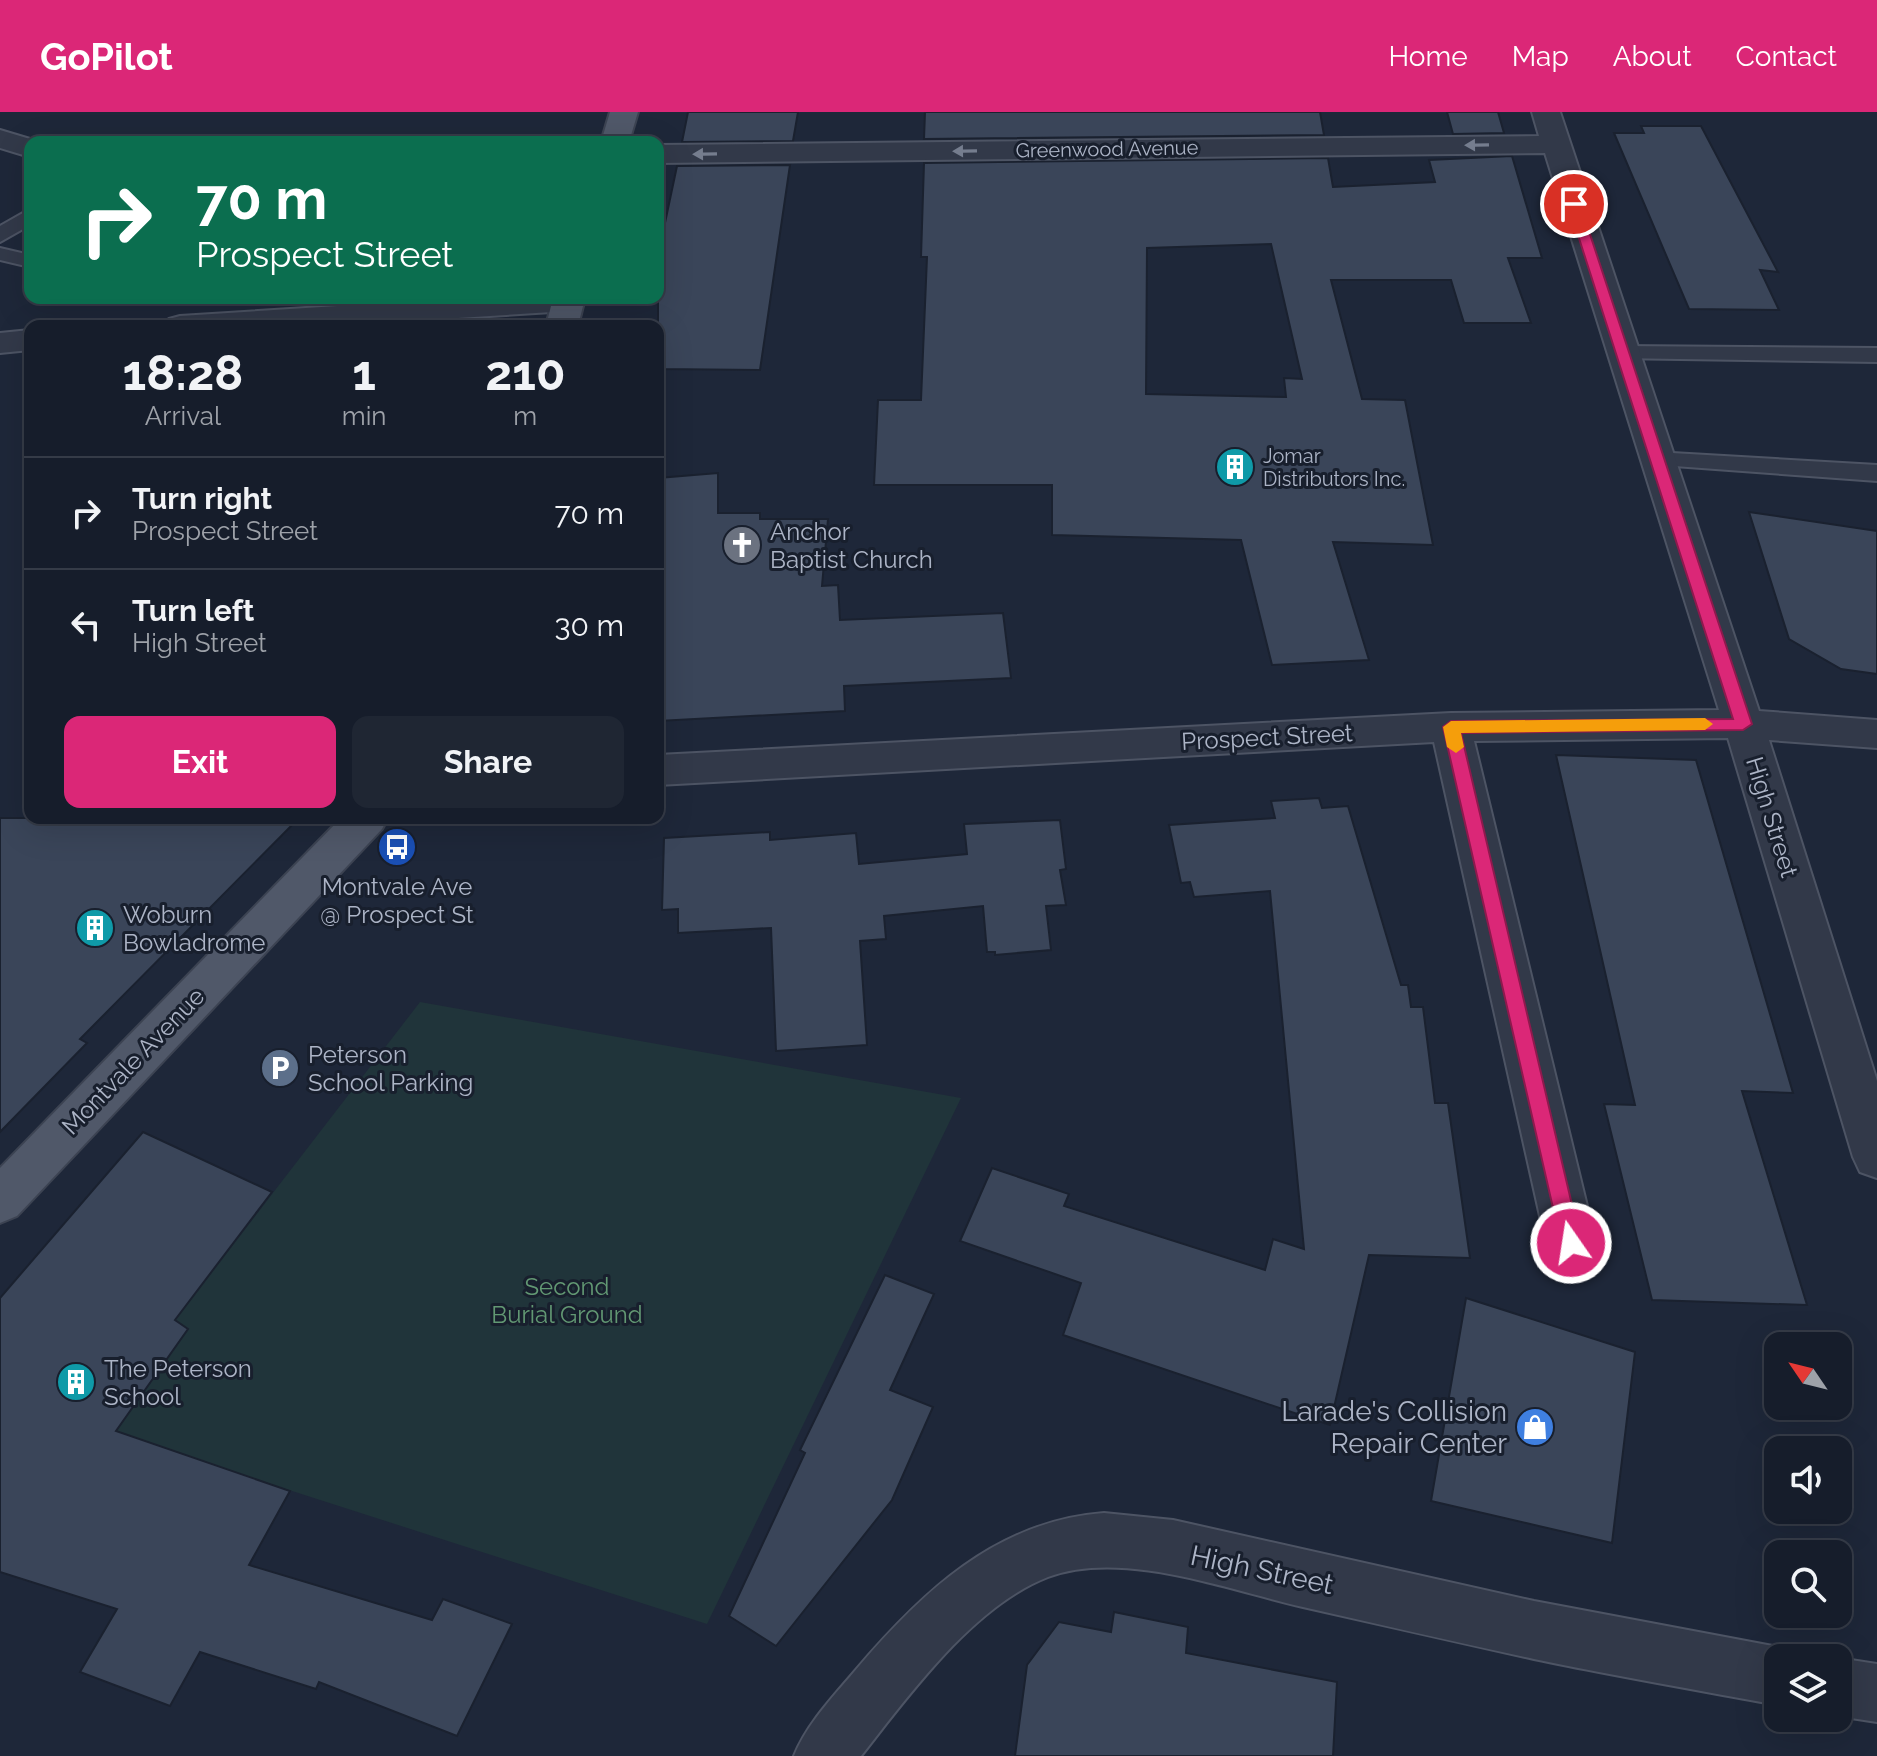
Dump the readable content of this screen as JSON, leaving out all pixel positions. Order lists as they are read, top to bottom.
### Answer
{
  "streets": {
    "main road": ["Montvale Avenue"],
    "street": ["Greenwood Avenue", "Prospect Street", "High Street"]
  },
  "crossings": [
    ["Greenwood Avenue", "High Street"],
    ["Prospect Street", "High Street"]
  ],
  "one_way": ["Greenwood Avenue"],
  "parks": ["Second Burial Ground"],
  "places": {
    "building": ["Jomar Distributors Inc.", "Woburn Bowladrome", "The Peterson School"],
    "church": ["Anchor Baptist Church"],
    "bus stop": ["Montvale Ave @ Prospect St"],
    "parking": ["Peterson School Parking"],
    "shop": ["Larade's Collision Repair Center"]
  },
  "north": "top left",
  "page": {
    "header": "GoPilot",
    "nav": [
      "Home",
      "Map",
      "About",
      "Contact"
    ],
    "turn": ["70 m", "Prospect Street"],
    "eta": [
      "18:28",
      "Arrival",
      "1",
      "min",
      "210",
      "m"
    ],
    "list": [
      {
        "name": "Turn right",
        "note": "Prospect Street",
        "value": "70 m"
      },
      {
        "name": "Turn left",
        "note": "High Street",
        "value": "30 m"
      }
    ],
    "buttons": ["Exit", "Share"]
  }
}
